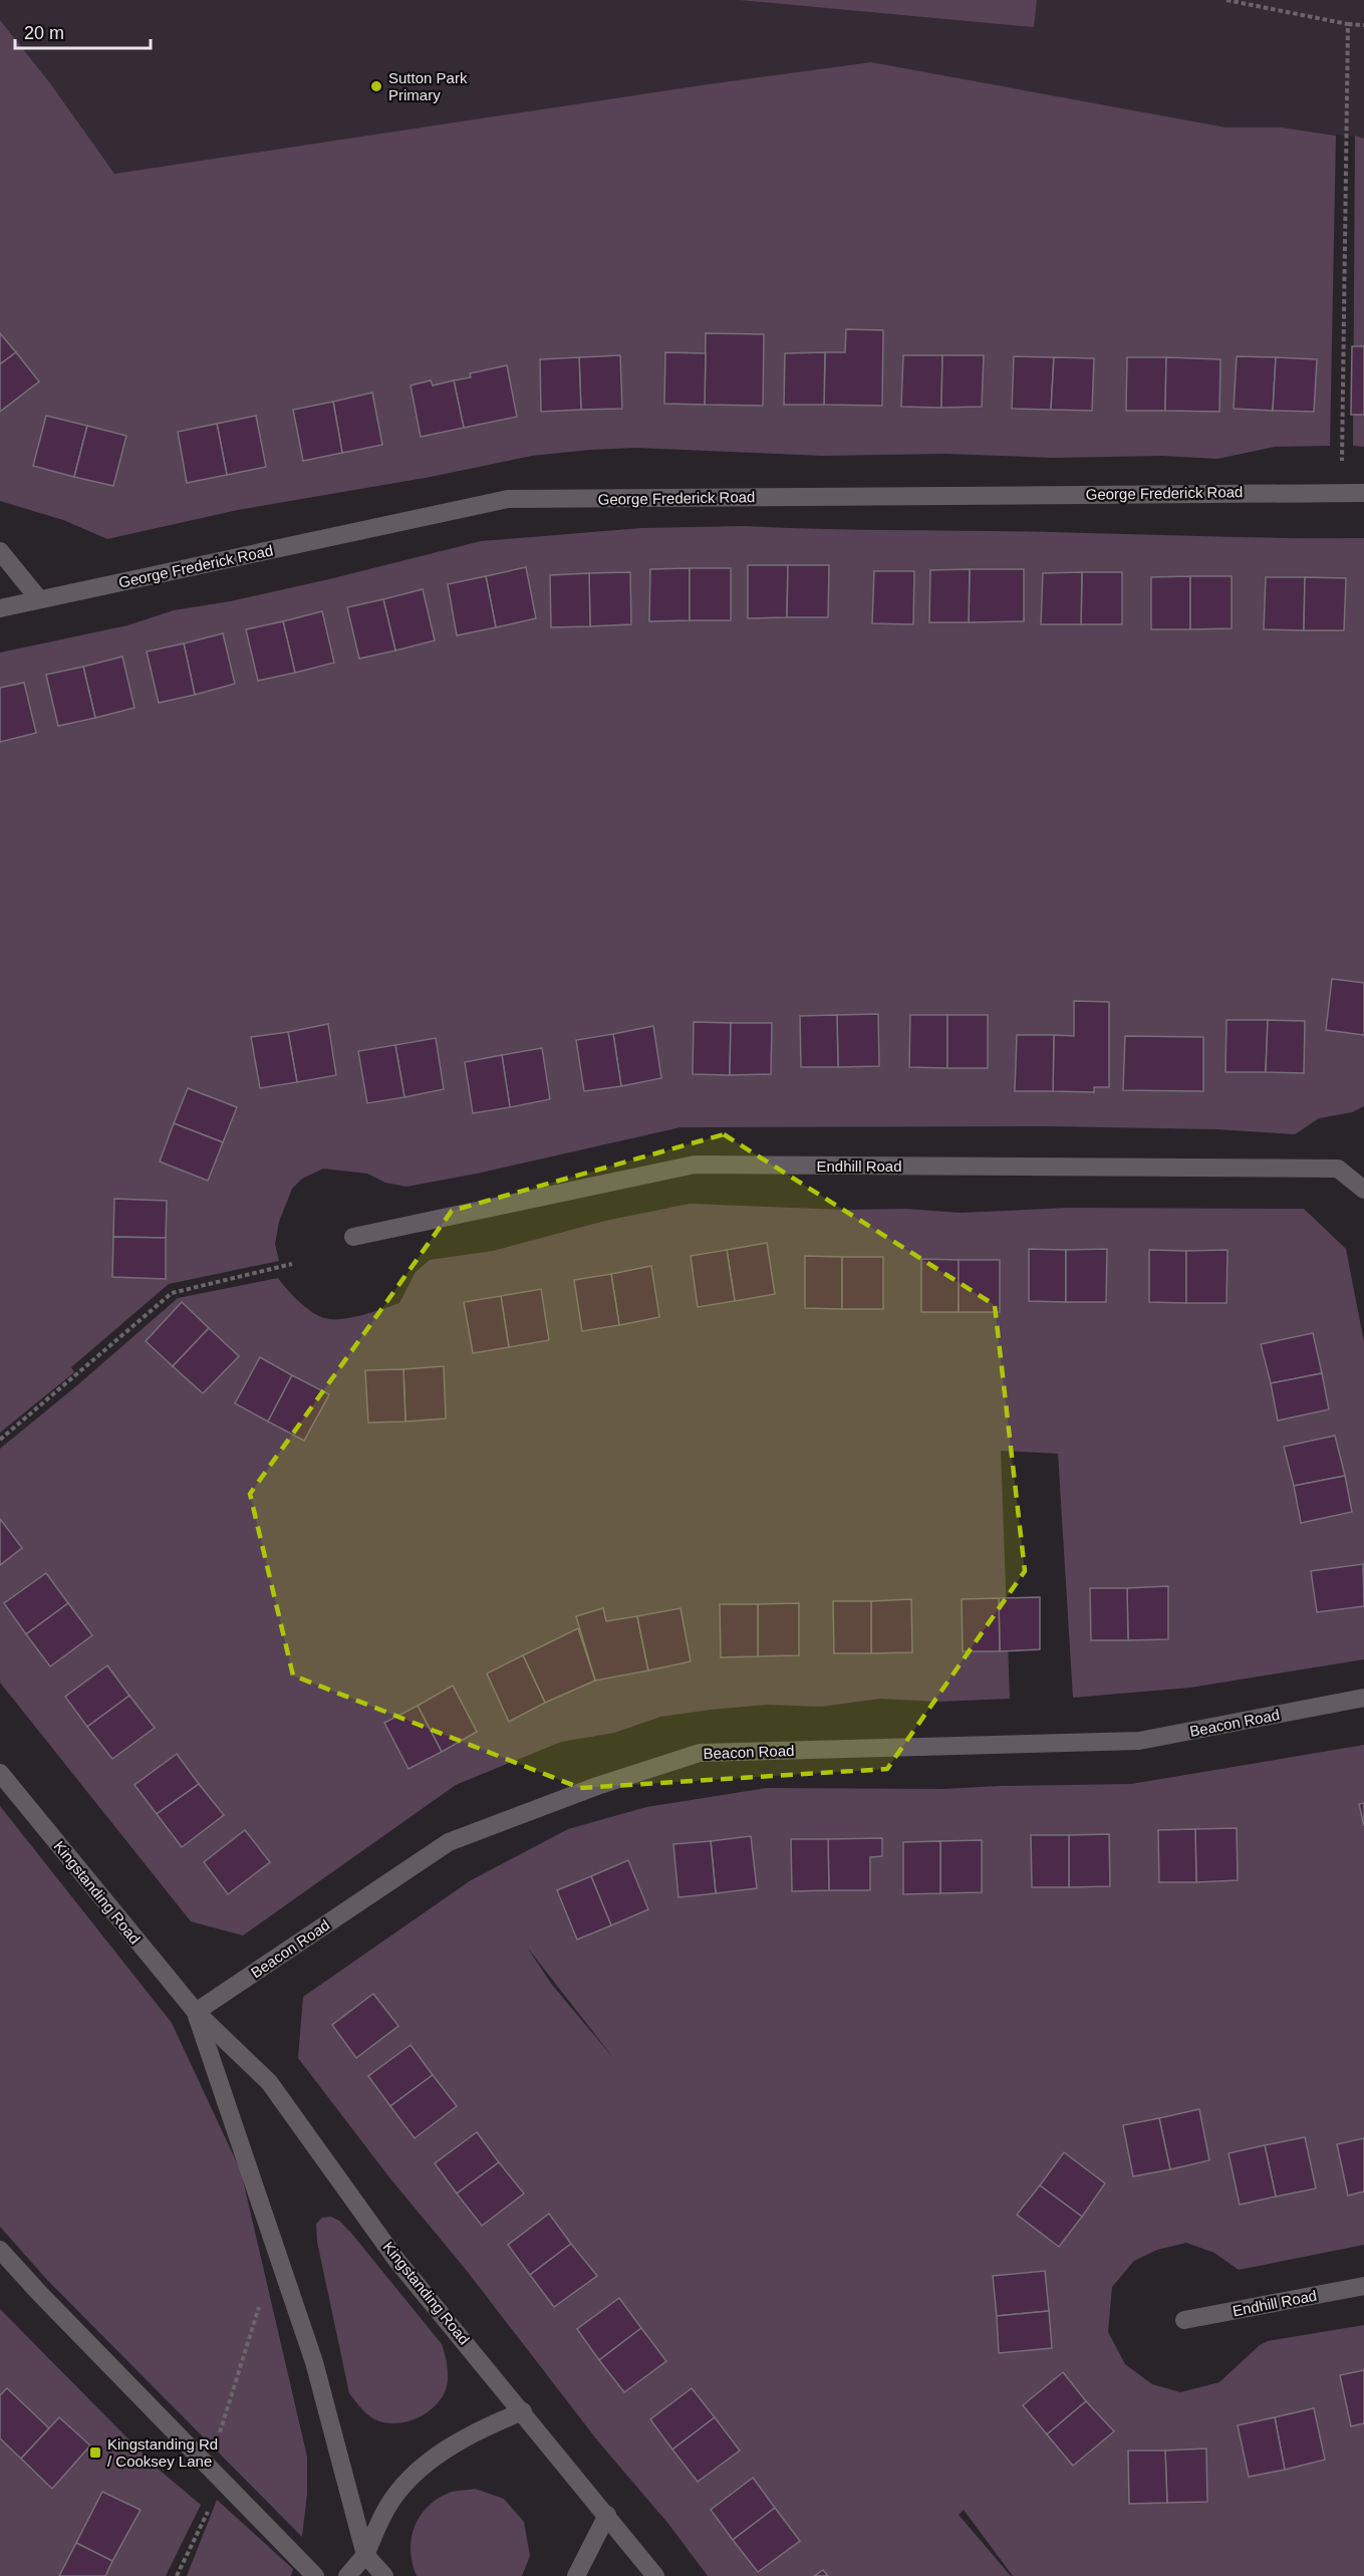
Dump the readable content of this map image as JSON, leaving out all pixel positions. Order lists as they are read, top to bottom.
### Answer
{
  "streets": {
    "street": [
      "George Frederick Road",
      "Endhill Road",
      "Beacon Road",
      "Kingstanding Road"
    ]
  },
  "crossings": [
    ["Beacon Road", "Kingstanding Road"]
  ],
  "places": {
    "other": ["Sutton Park Primary"],
    "transit": ["Kingstanding Rd / Cooksey Lane"]
  },
  "scale_bar": "20 m"
}
